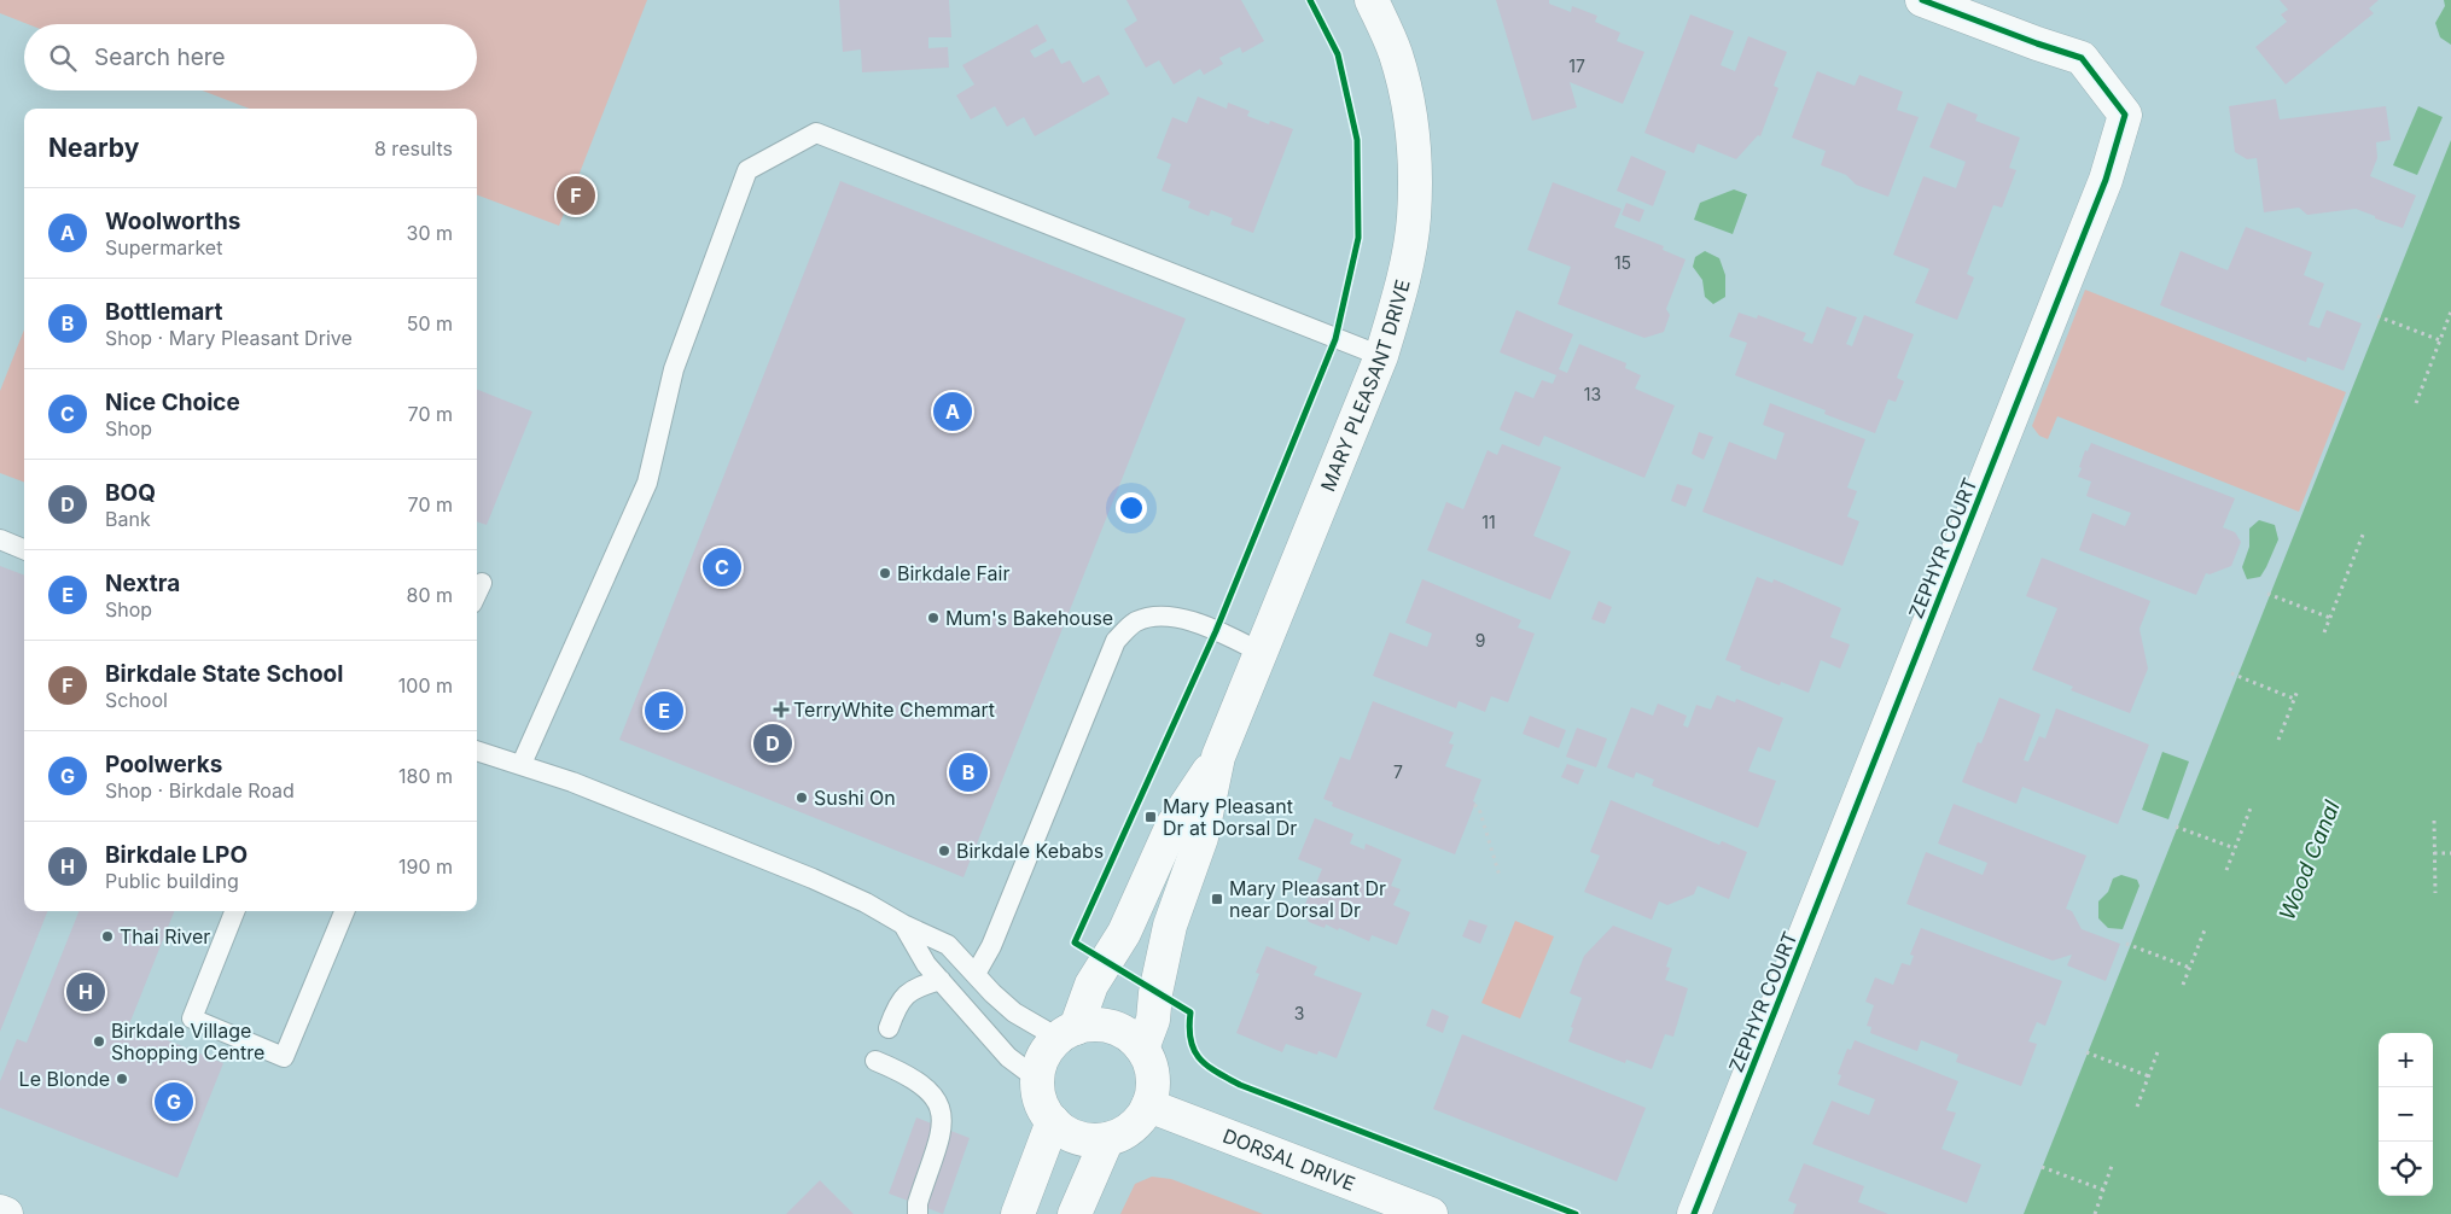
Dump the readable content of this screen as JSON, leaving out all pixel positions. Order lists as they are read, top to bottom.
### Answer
{
  "streets": {
    "street": ["MARY PLEASANT DRIVE", "ZEPHYR COURT", "DORSAL DRIVE"]
  },
  "crossings": [
    ["MARY PLEASANT DRIVE", "DORSAL DRIVE"]
  ],
  "water": ["Wood Canal"],
  "places": {
    "other": [
      "Birkdale Fair",
      "Mum's Bakehouse",
      "Sushi On",
      "Birkdale Kebabs",
      "Thai River",
      "Birkdale Village Shopping Centre",
      "Le Blonde"
    ],
    "health": ["TerryWhite Chemmart"],
    "transit": ["Mary Pleasant Dr at Dorsal Dr", "Mary Pleasant Dr near Dorsal Dr"]
  },
  "house_numbers": [
    "17",
    "15",
    "13",
    "11",
    "9",
    "7",
    "3"
  ],
  "page": {
    "search": "Search here",
    "heading": ["Nearby", "8 results"],
    "pins": [
      "F",
      "A",
      "C",
      "E",
      "D",
      "B",
      "H",
      "G"
    ],
    "list": [
      {
        "mark": "A",
        "name": "Woolworths",
        "note": "Supermarket",
        "value": "30 m"
      },
      {
        "mark": "B",
        "name": "Bottlemart",
        "note": "Shop · Mary Pleasant Drive",
        "value": "50 m"
      },
      {
        "mark": "C",
        "name": "Nice Choice",
        "note": "Shop",
        "value": "70 m"
      },
      {
        "mark": "D",
        "name": "BOQ",
        "note": "Bank",
        "value": "70 m"
      },
      {
        "mark": "E",
        "name": "Nextra",
        "note": "Shop",
        "value": "80 m"
      },
      {
        "mark": "F",
        "name": "Birkdale State School",
        "note": "School",
        "value": "100 m"
      },
      {
        "mark": "G",
        "name": "Poolwerks",
        "note": "Shop · Birkdale Road",
        "value": "180 m"
      },
      {
        "mark": "H",
        "name": "Birkdale LPO",
        "note": "Public building",
        "value": "190 m"
      }
    ],
    "map_buttons": ["+", "−"]
  }
}
